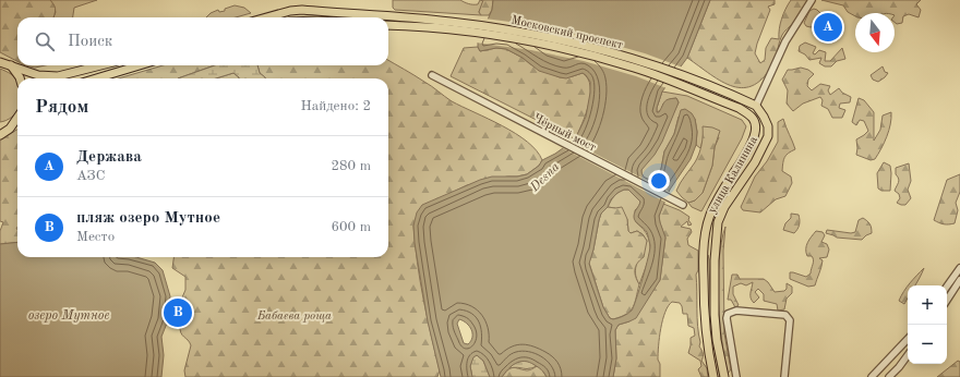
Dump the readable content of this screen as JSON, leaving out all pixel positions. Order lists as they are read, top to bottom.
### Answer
{
  "streets": {
    "main road": ["Московский проспект", "улица Калинина"],
    "street": ["Чёрный мост"]
  },
  "crossings": [
    ["Московский проспект", "улица Калинина"]
  ],
  "water": ["Desna", "озеро Мутное"],
  "parks": ["Бабаева роща"],
  "north": "bottom",
  "page": {
    "pins": ["A", "B"],
    "search": "Поиск",
    "heading": ["Рядом", "Найдено: 2"],
    "list": [
      {
        "mark": "A",
        "name": "Держава",
        "note": "АЗС",
        "value": "280 m"
      },
      {
        "mark": "B",
        "name": "пляж озеро Мутное",
        "note": "Место",
        "value": "600 m"
      }
    ],
    "map_buttons": ["+", "−"]
  }
}
